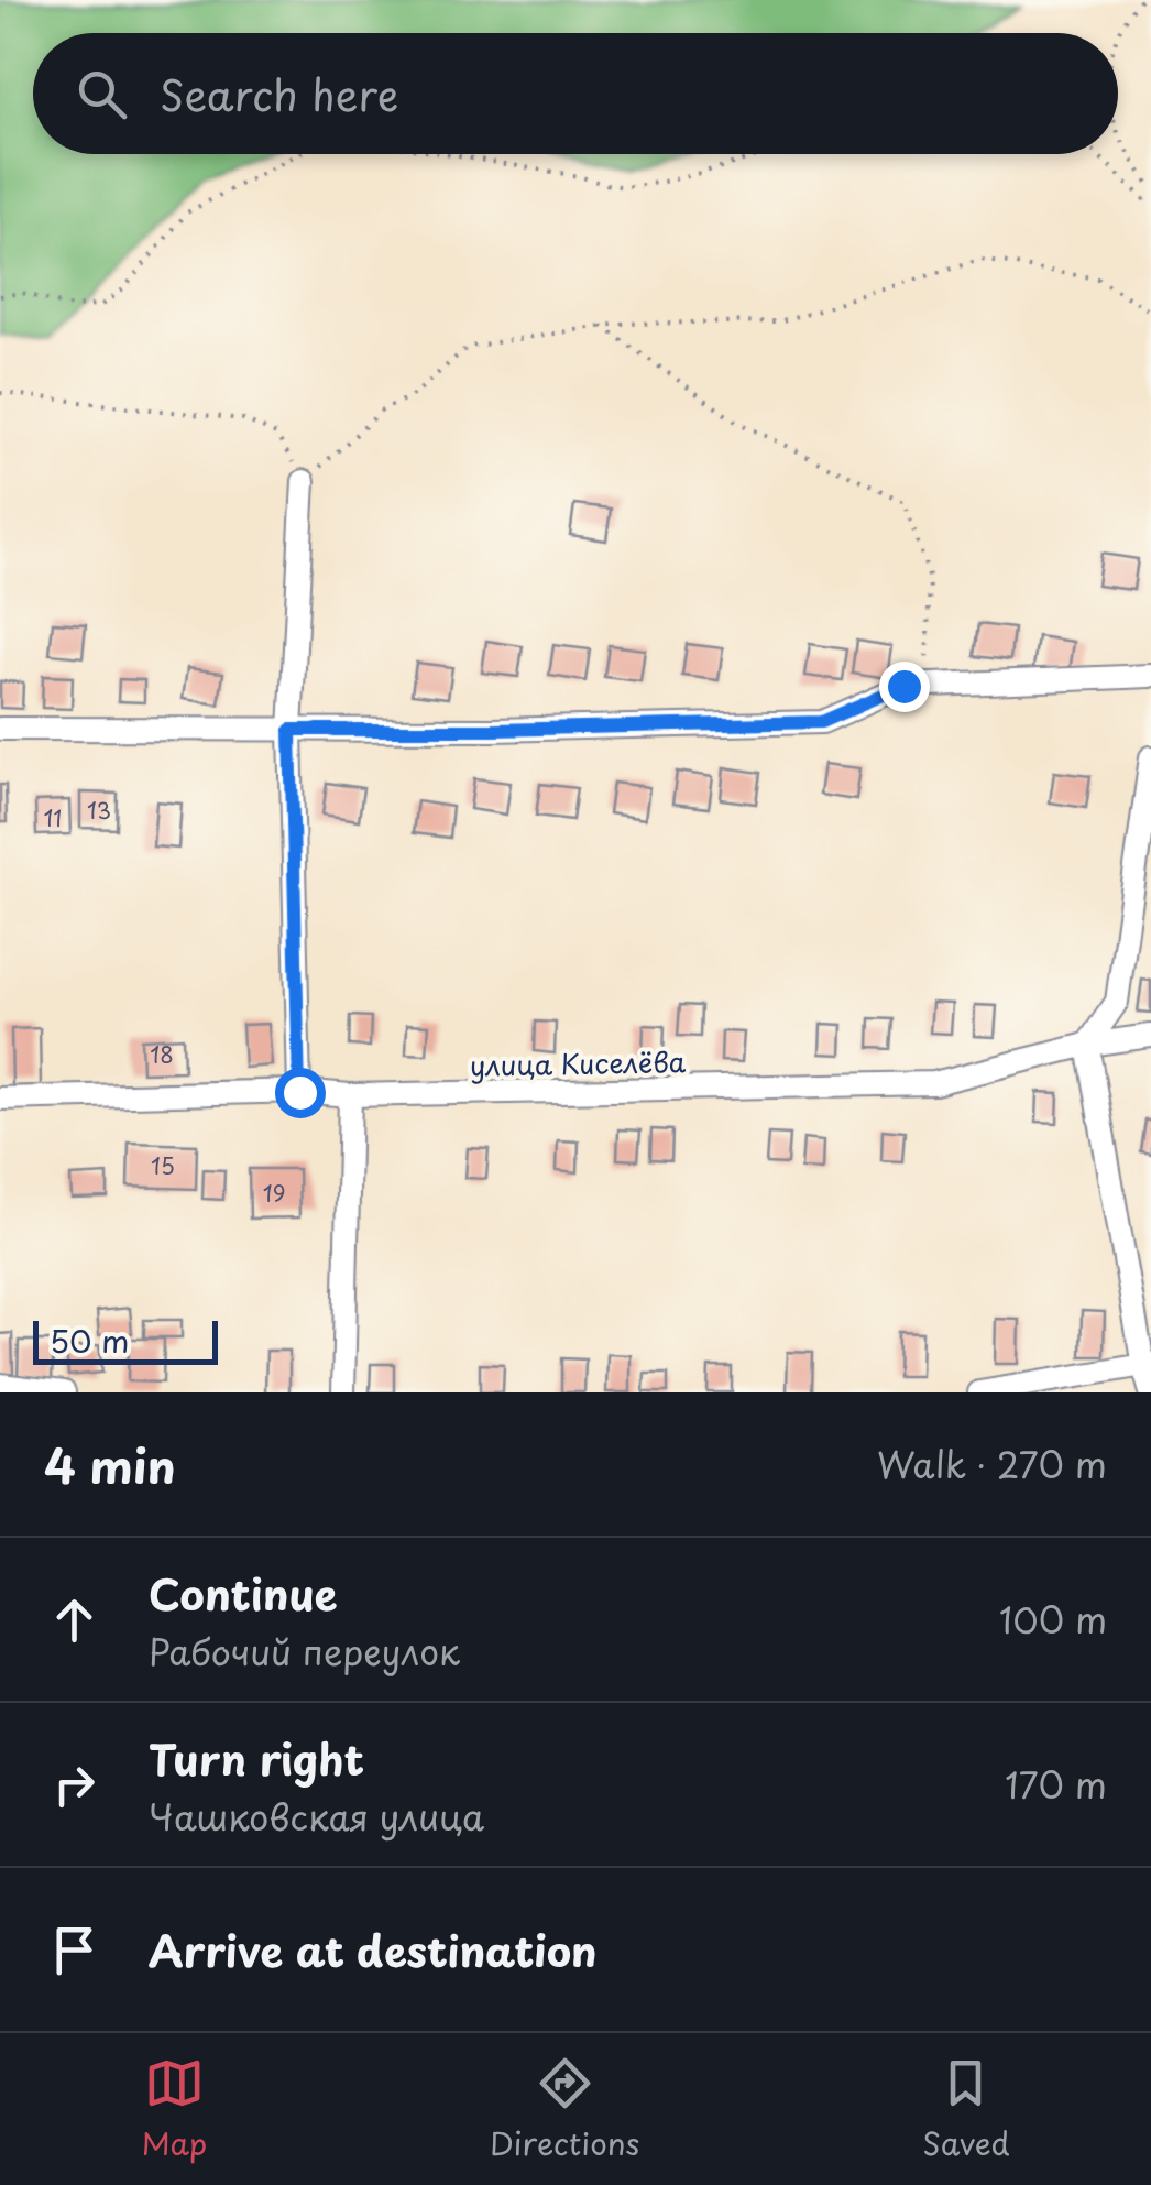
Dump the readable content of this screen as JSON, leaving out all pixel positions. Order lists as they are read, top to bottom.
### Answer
{
  "streets": {
    "street": ["улица Киселёва"]
  },
  "house_numbers": [
    "13",
    "11",
    "18",
    "15",
    "19"
  ],
  "scale_bar": "50 m",
  "page": {
    "search": "Search here",
    "scale": "50 m",
    "heading": ["4 min", "Walk · 270 m"],
    "list": [
      ["Continue", "Рабочий переулок", "100 m"],
      ["Turn right", "Чашковская улица", "170 m"],
      "Arrive at destination"
    ],
    "nav": ["Map", "Directions", "Saved"]
  }
}
